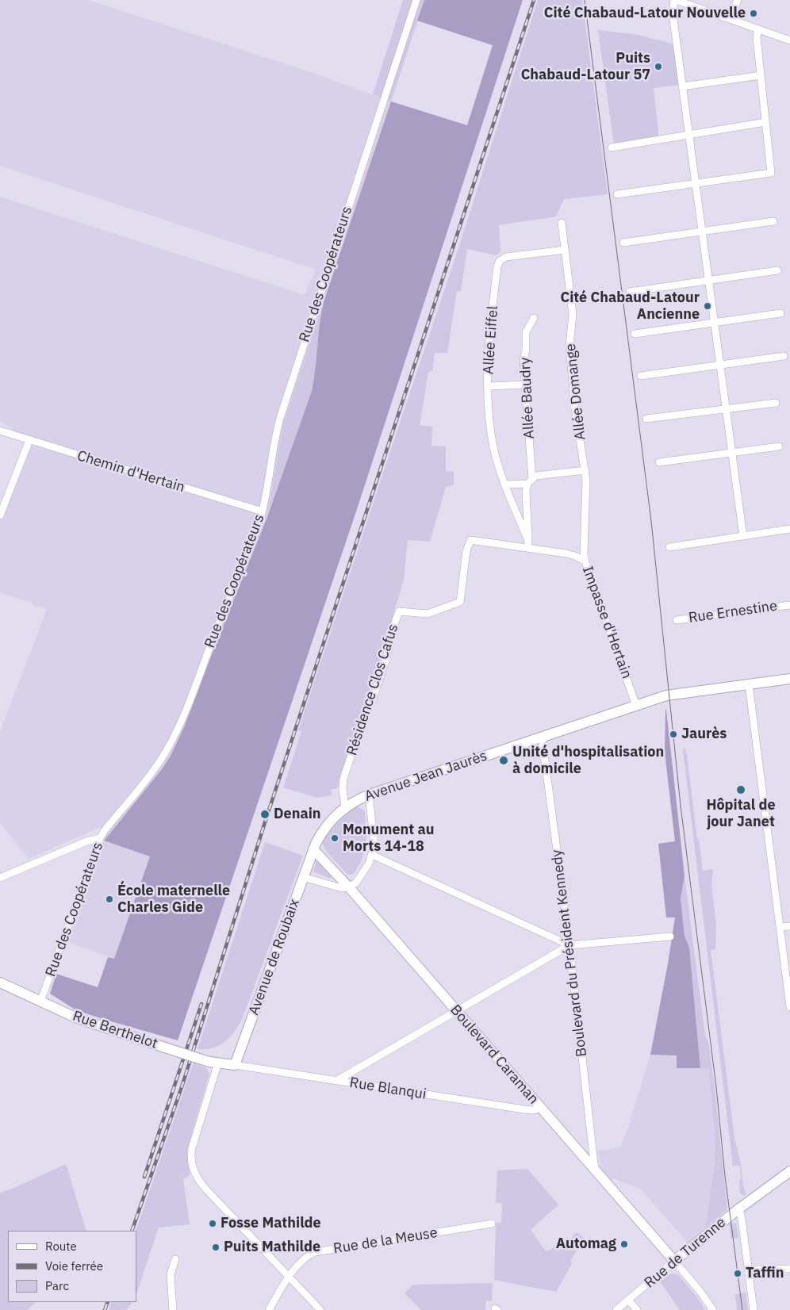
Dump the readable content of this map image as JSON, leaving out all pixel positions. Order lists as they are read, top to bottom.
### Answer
{
  "streets": {
    "street": [
      "Rue des Coopérateurs",
      "Allée Eiffel",
      "Allée Domange",
      "Allée Baudry",
      "Chemin d'Hertain",
      "Rue Ernestine",
      "Impasse d'Hertain",
      "Résidence Clos Cafus",
      "Avenue Jean Jaurès",
      "Boulevard du Président Kennedy",
      "Avenue de Roubaix",
      "Rue Berthelot",
      "Boulevard Caraman",
      "Rue Blanqui",
      "Rue de la Meuse",
      "Rue de Turenne"
    ]
  },
  "crossings": [
    ["Rue des Coopérateurs", "Chemin d'Hertain"],
    ["Rue des Coopérateurs", "Rue Berthelot"],
    ["Allée Eiffel", "Allée Domange"],
    ["Allée Eiffel", "Allée Baudry"],
    ["Allée Eiffel", "Impasse d'Hertain"],
    ["Allée Domange", "Impasse d'Hertain"],
    ["Allée Baudry", "Impasse d'Hertain"],
    ["Impasse d'Hertain", "Résidence Clos Cafus"],
    ["Impasse d'Hertain", "Avenue Jean Jaurès"],
    ["Résidence Clos Cafus", "Avenue Jean Jaurès"],
    ["Avenue Jean Jaurès", "Boulevard du Président Kennedy"],
    ["Avenue Jean Jaurès", "Avenue de Roubaix"],
    ["Avenue Jean Jaurès", "Boulevard Caraman"],
    ["Boulevard du Président Kennedy", "Boulevard Caraman"],
    ["Avenue de Roubaix", "Rue Berthelot"],
    ["Avenue de Roubaix", "Boulevard Caraman"],
    ["Avenue de Roubaix", "Rue Blanqui"],
    ["Rue Berthelot", "Rue Blanqui"],
    ["Boulevard Caraman", "Rue Blanqui"],
    ["Boulevard Caraman", "Rue de Turenne"]
  ],
  "places": [
    "Cité Chabaud-Latour Nouvelle",
    "Puits Chabaud-Latour 57",
    "Cité Chabaud-Latour Ancienne",
    "Jaurès",
    "Unité d'hospitalisation à domicile",
    "Hôpital de jour Janet",
    "Denain",
    "Monument au Morts 14-18",
    "École maternelle Charles Gide",
    "Fosse Mathilde",
    "Automag",
    "Puits Mathilde",
    "Taffin"
  ],
  "legend": ["Route", "Voie ferrée", "Parc"]
}
